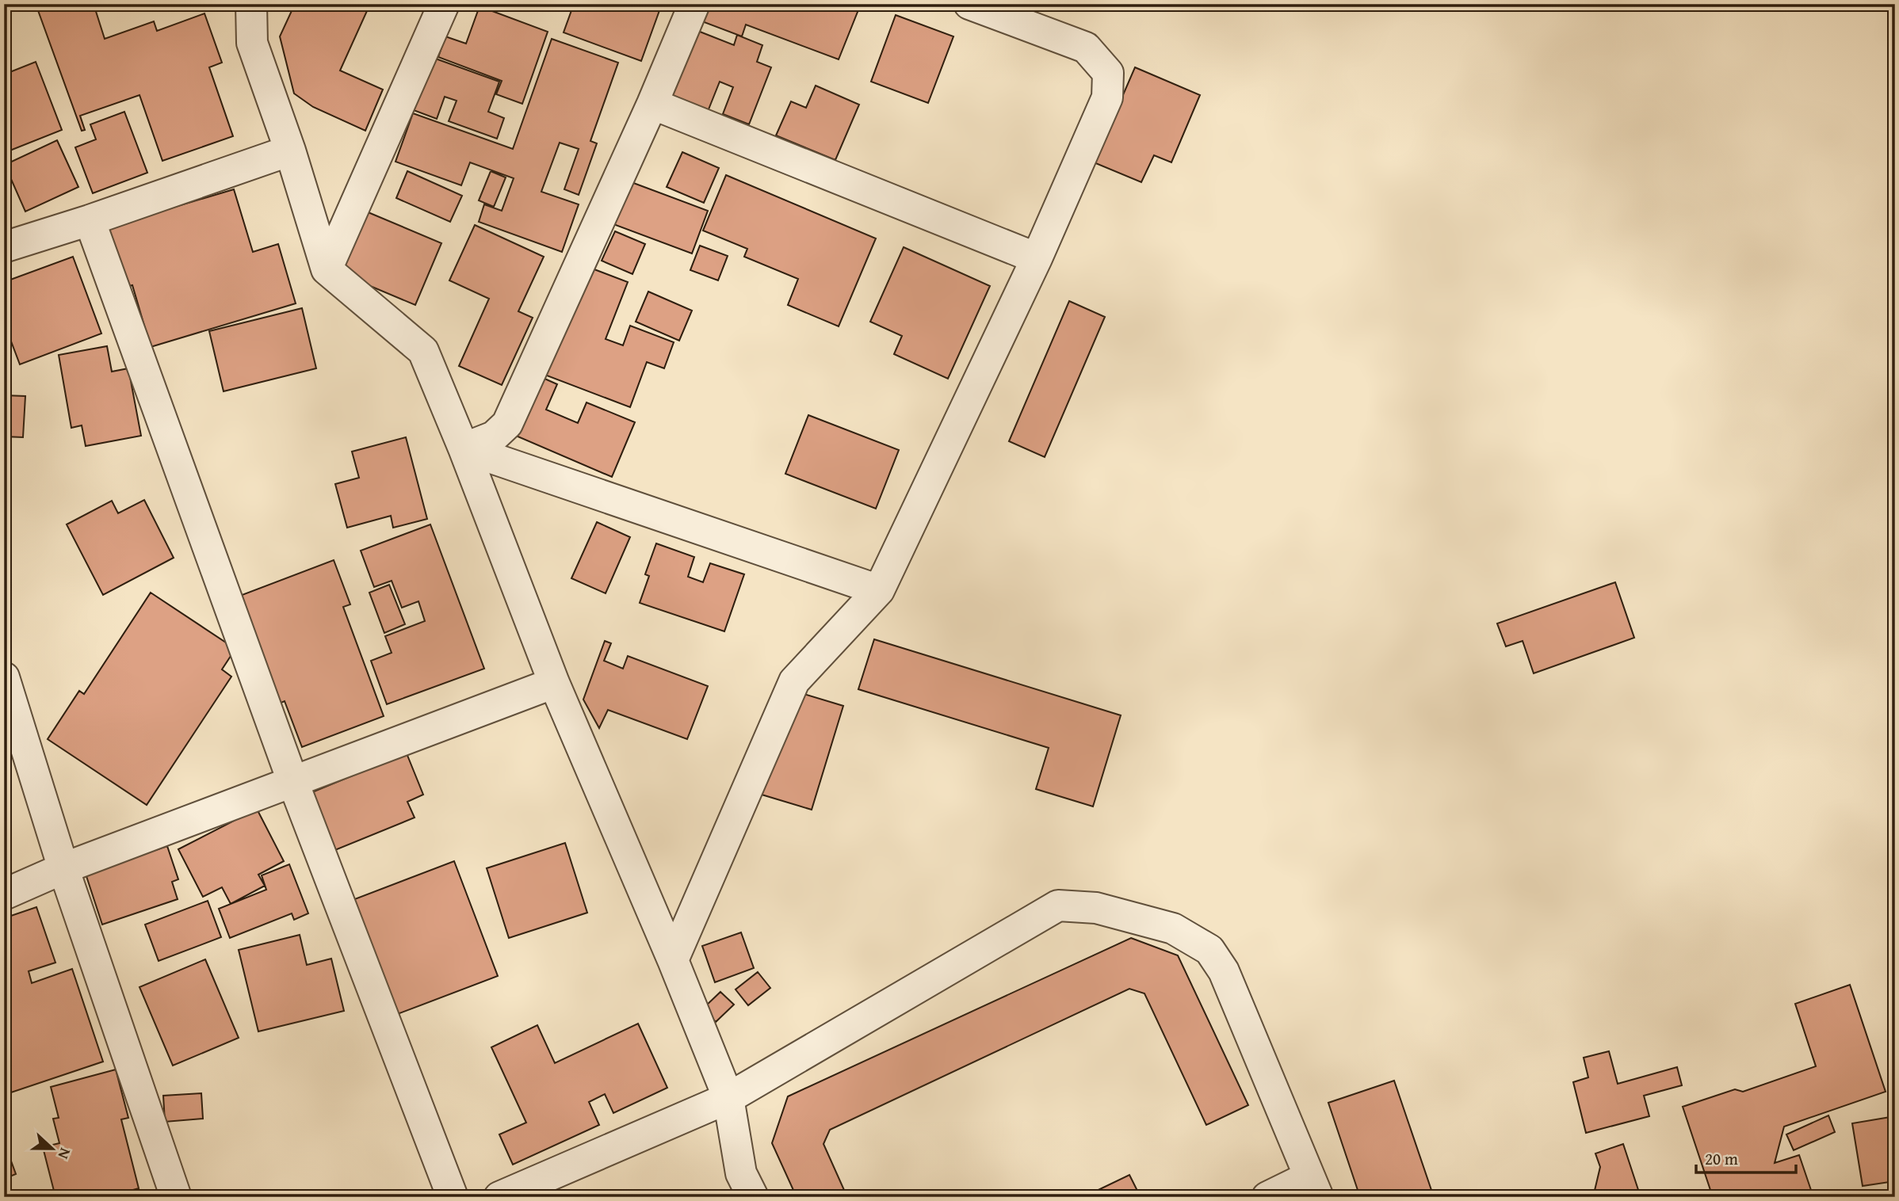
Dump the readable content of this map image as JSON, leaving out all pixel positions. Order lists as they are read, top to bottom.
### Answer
{
  "scale_bar": "20 m",
  "north": "right"
}
